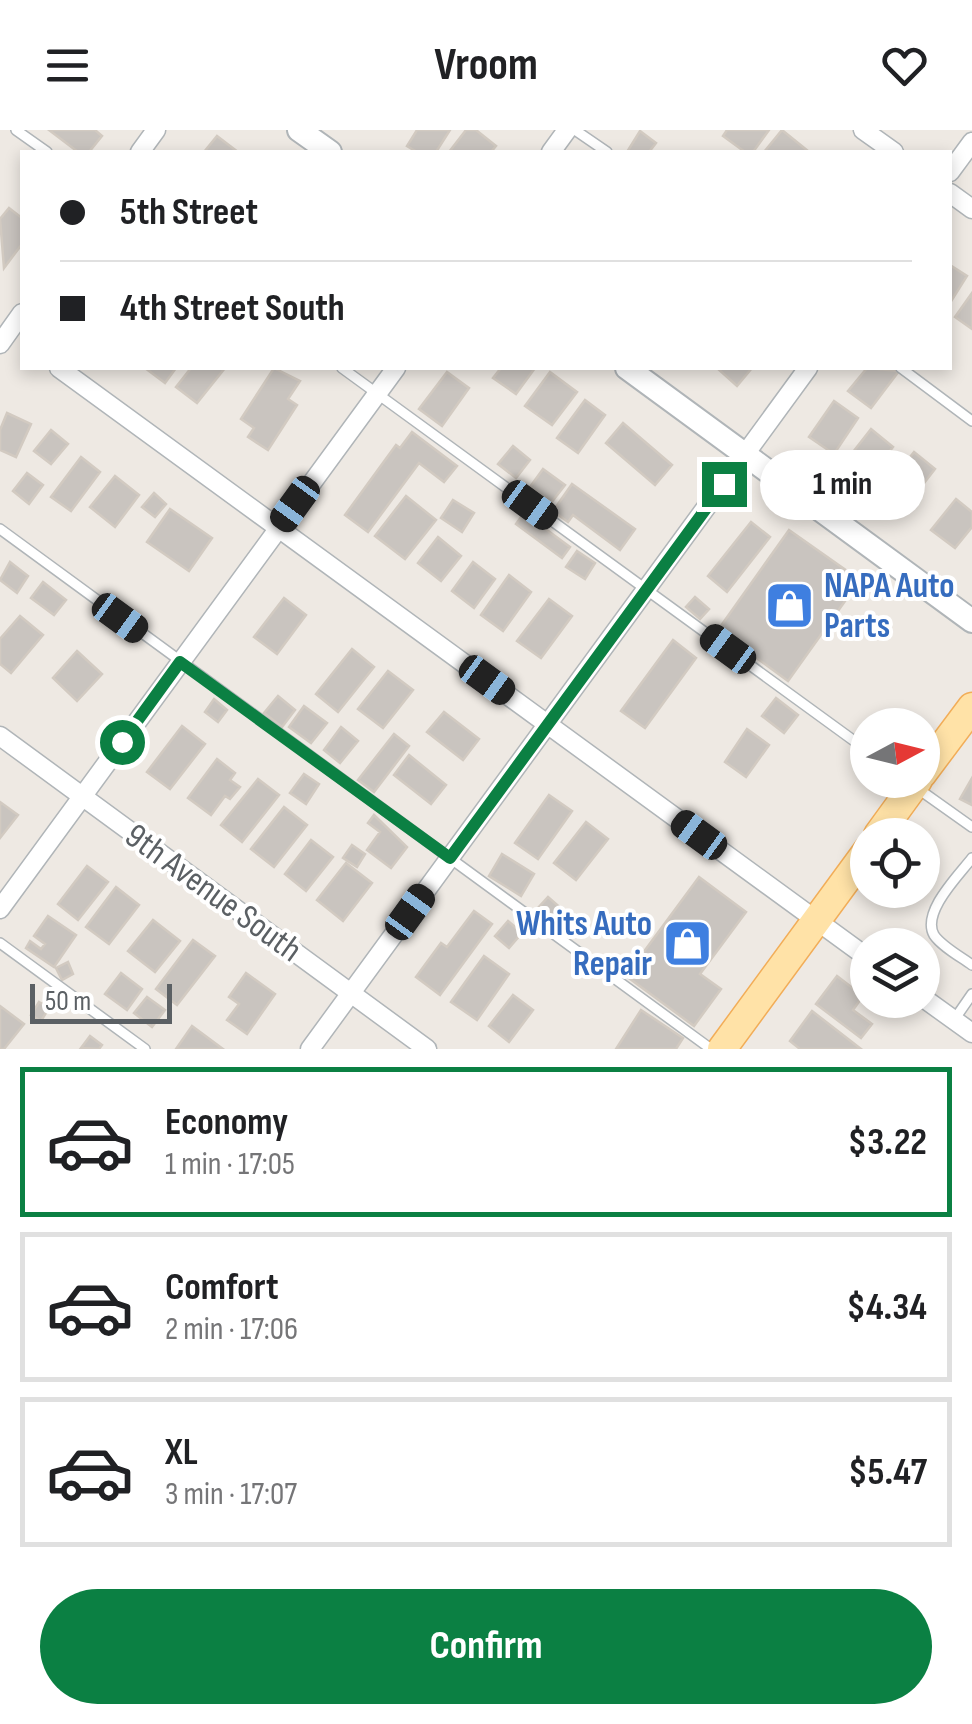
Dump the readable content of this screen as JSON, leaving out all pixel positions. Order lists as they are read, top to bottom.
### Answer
{
  "streets": {
    "street": ["9th Avenue South"]
  },
  "places": {
    "shop": ["NAPA Auto Parts", "Whits Auto Repair"]
  },
  "scale_bar": "50 m",
  "north": "right",
  "page": {
    "header": "Vroom",
    "banner": ["5th Street", "4th Street South"],
    "bubble": "1 min",
    "scale": "50 m",
    "list": [
      {
        "name": "Economy",
        "note": "1 min · 17:05",
        "value": "$3.22"
      },
      {
        "name": "Comfort",
        "note": "2 min · 17:06",
        "value": "$4.34"
      },
      {
        "name": "XL",
        "note": "3 min · 17:07",
        "value": "$5.47"
      }
    ],
    "buttons": "Confirm"
  }
}
